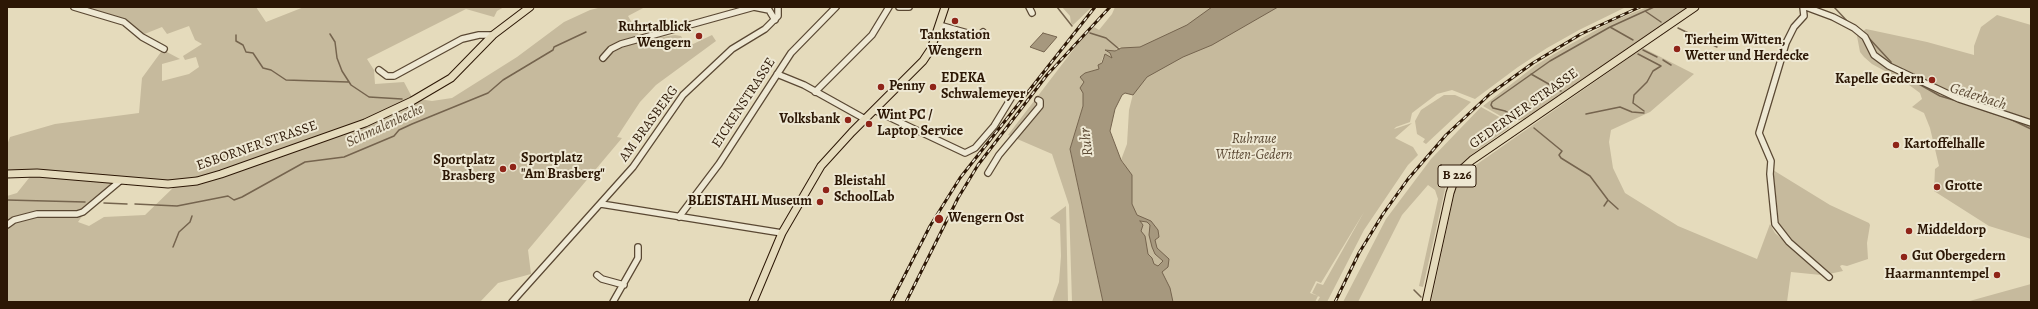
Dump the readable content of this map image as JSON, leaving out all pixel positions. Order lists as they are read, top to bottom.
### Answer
{
  "streets": {
    "main road": ["GEDERNER STRASSE", "ESBORNER STRASSE", "B 226"],
    "street": ["EICKENSTRASSE", "AM BRASBERG"]
  },
  "water": ["Gederbach", "Schmalenbecke", "Ruhr"],
  "parks": ["Ruhraue Witten-Gedern"],
  "places": [
    "Tankstation Wengern",
    "Ruhrtalblick Wengern",
    "Tierheim Witten, Wetter und Herdecke",
    "Kapelle Gedern",
    "Penny",
    "EDEKA Schwalemeyer",
    "Volksbank",
    "Wint PC / Laptop Service",
    "Kartoffelhalle",
    "Sportplatz \"Am Brasberg\"",
    "Sportplatz Brasberg",
    "Grotte",
    "Bleistahl SchoolLab",
    "BLEISTAHL Museum",
    "Wengern Ost",
    "Middeldorp",
    "Gut Obergedern",
    "Haarmanntempel"
  ]
}
